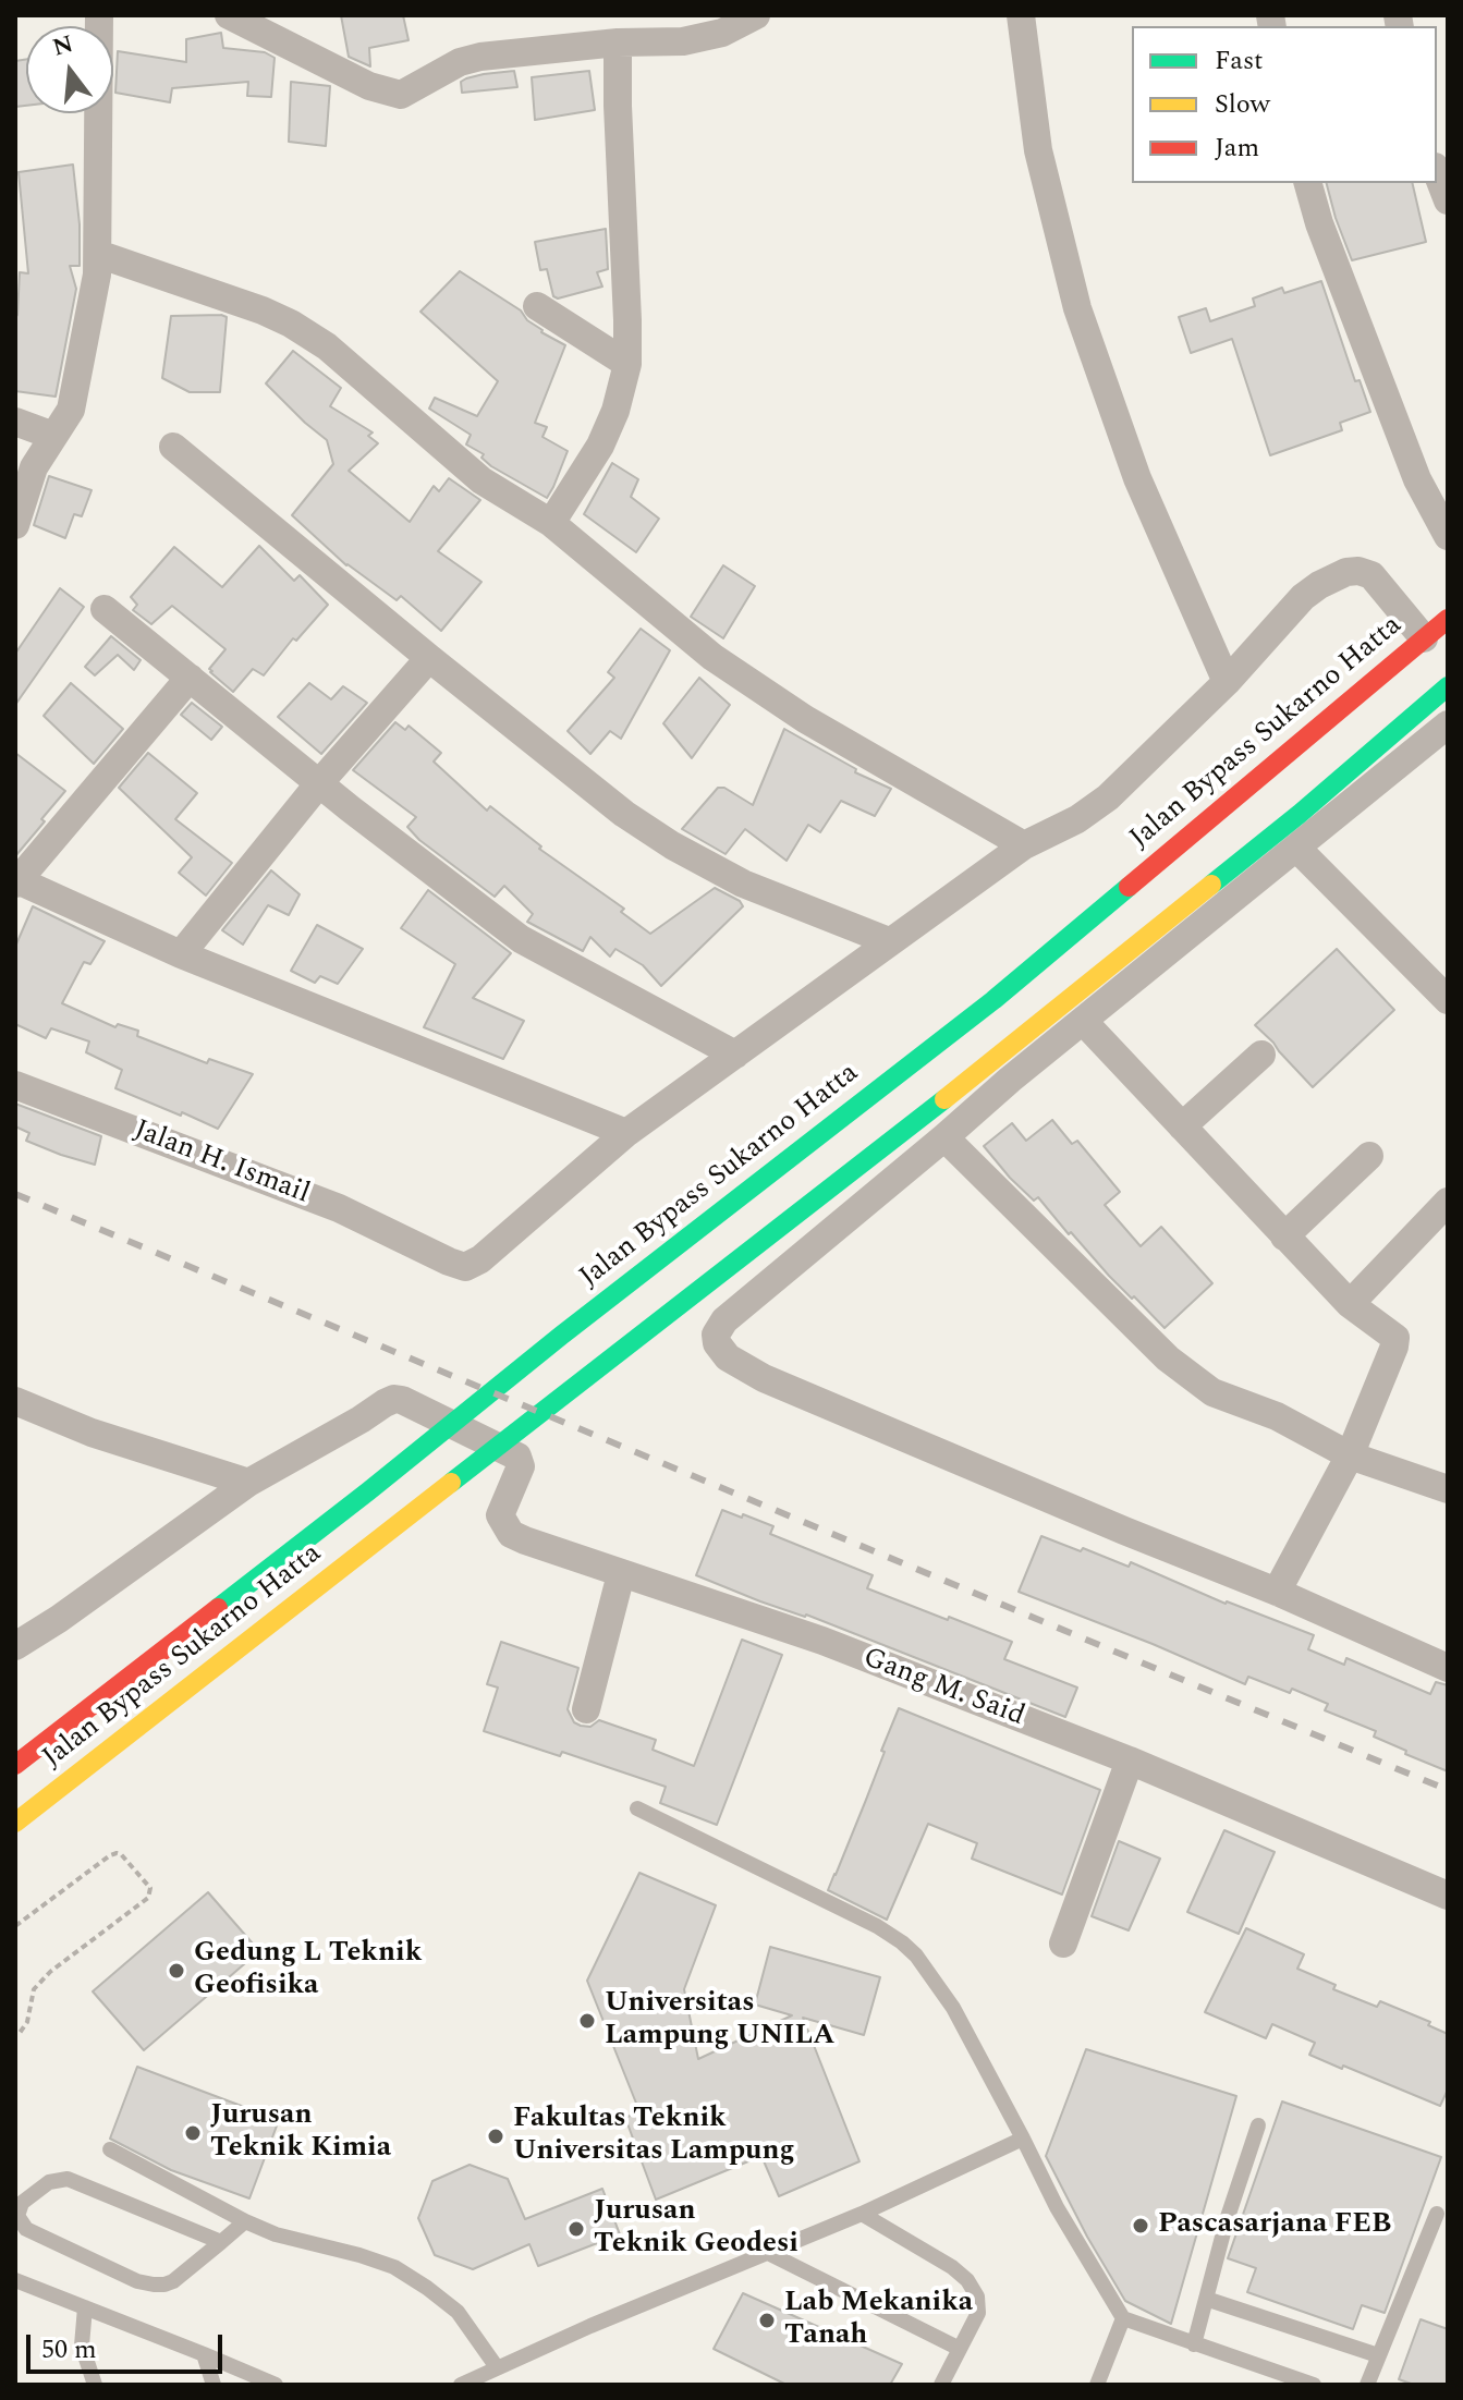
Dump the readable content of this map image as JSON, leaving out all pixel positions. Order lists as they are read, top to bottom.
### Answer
{
  "streets": {
    "highway": ["Jalan Bypass Sukarno Hatta"],
    "street": ["Jalan H. Ismail", "Gang M. Said"]
  },
  "crossings": [
    ["Jalan Bypass Sukarno Hatta", "Jalan H. Ismail"]
  ],
  "places": [
    "Gedung L Teknik Geofisika",
    "Universitas Lampung UNILA",
    "Jurusan Teknik Kimia",
    "Fakultas Teknik Universitas Lampung",
    "Pascasarjana FEB",
    "Jurusan Teknik Geodesi",
    "Lab Mekanika Tanah"
  ],
  "legend": ["Fast", "Slow", "Jam"],
  "scale_bar": "50 m",
  "north": "top"
}
